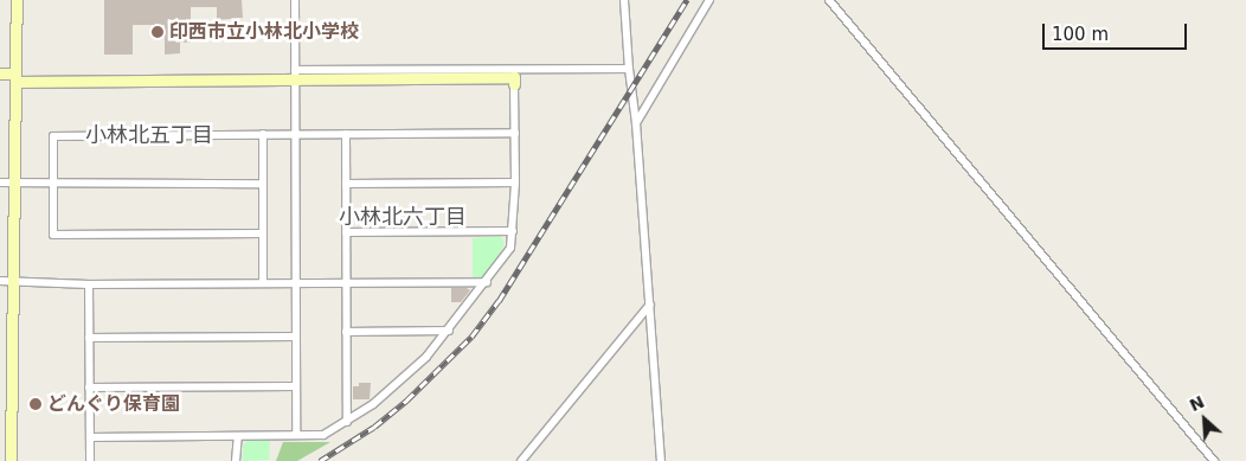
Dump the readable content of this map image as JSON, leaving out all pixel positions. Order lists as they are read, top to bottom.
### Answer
{
  "districts": ["小林北五丁目", "小林北六丁目"],
  "places": ["印西市立小林北小学校", "どんぐり保育園"],
  "scale_bar": "100 m",
  "north": "top left"
}
